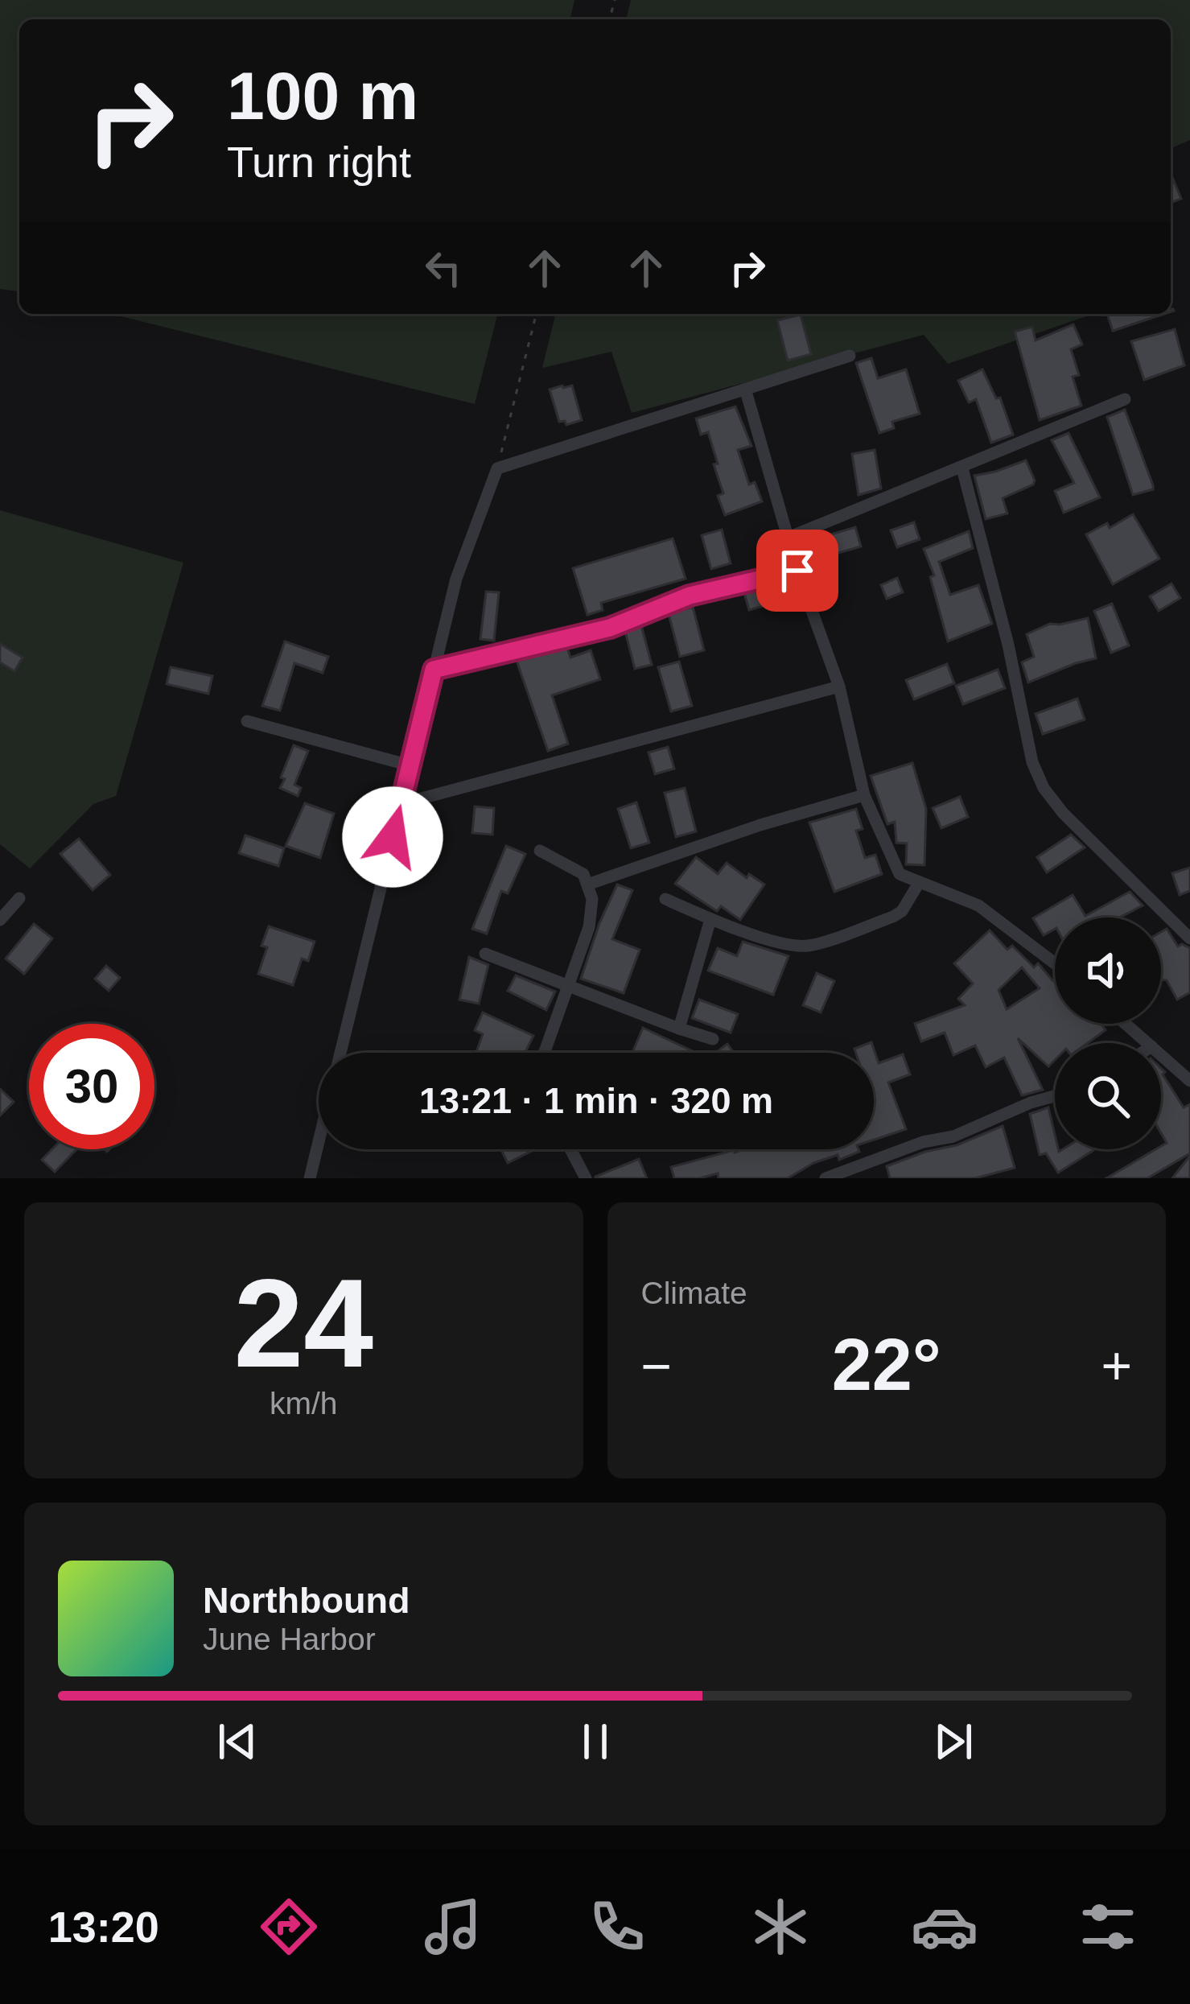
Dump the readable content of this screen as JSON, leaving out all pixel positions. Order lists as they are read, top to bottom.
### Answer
{
  "page": {
    "turn": ["100 m", "Turn right"],
    "limit": "30",
    "trip": "13:21 · 1 min · 320 m",
    "tile": [
      ["24", "km/h"],
      "Climate"
    ],
    "heat": ["−", "22°", "+"],
    "song": ["Northbound", "June Harbor"],
    "tabs": "13:20"
  }
}
